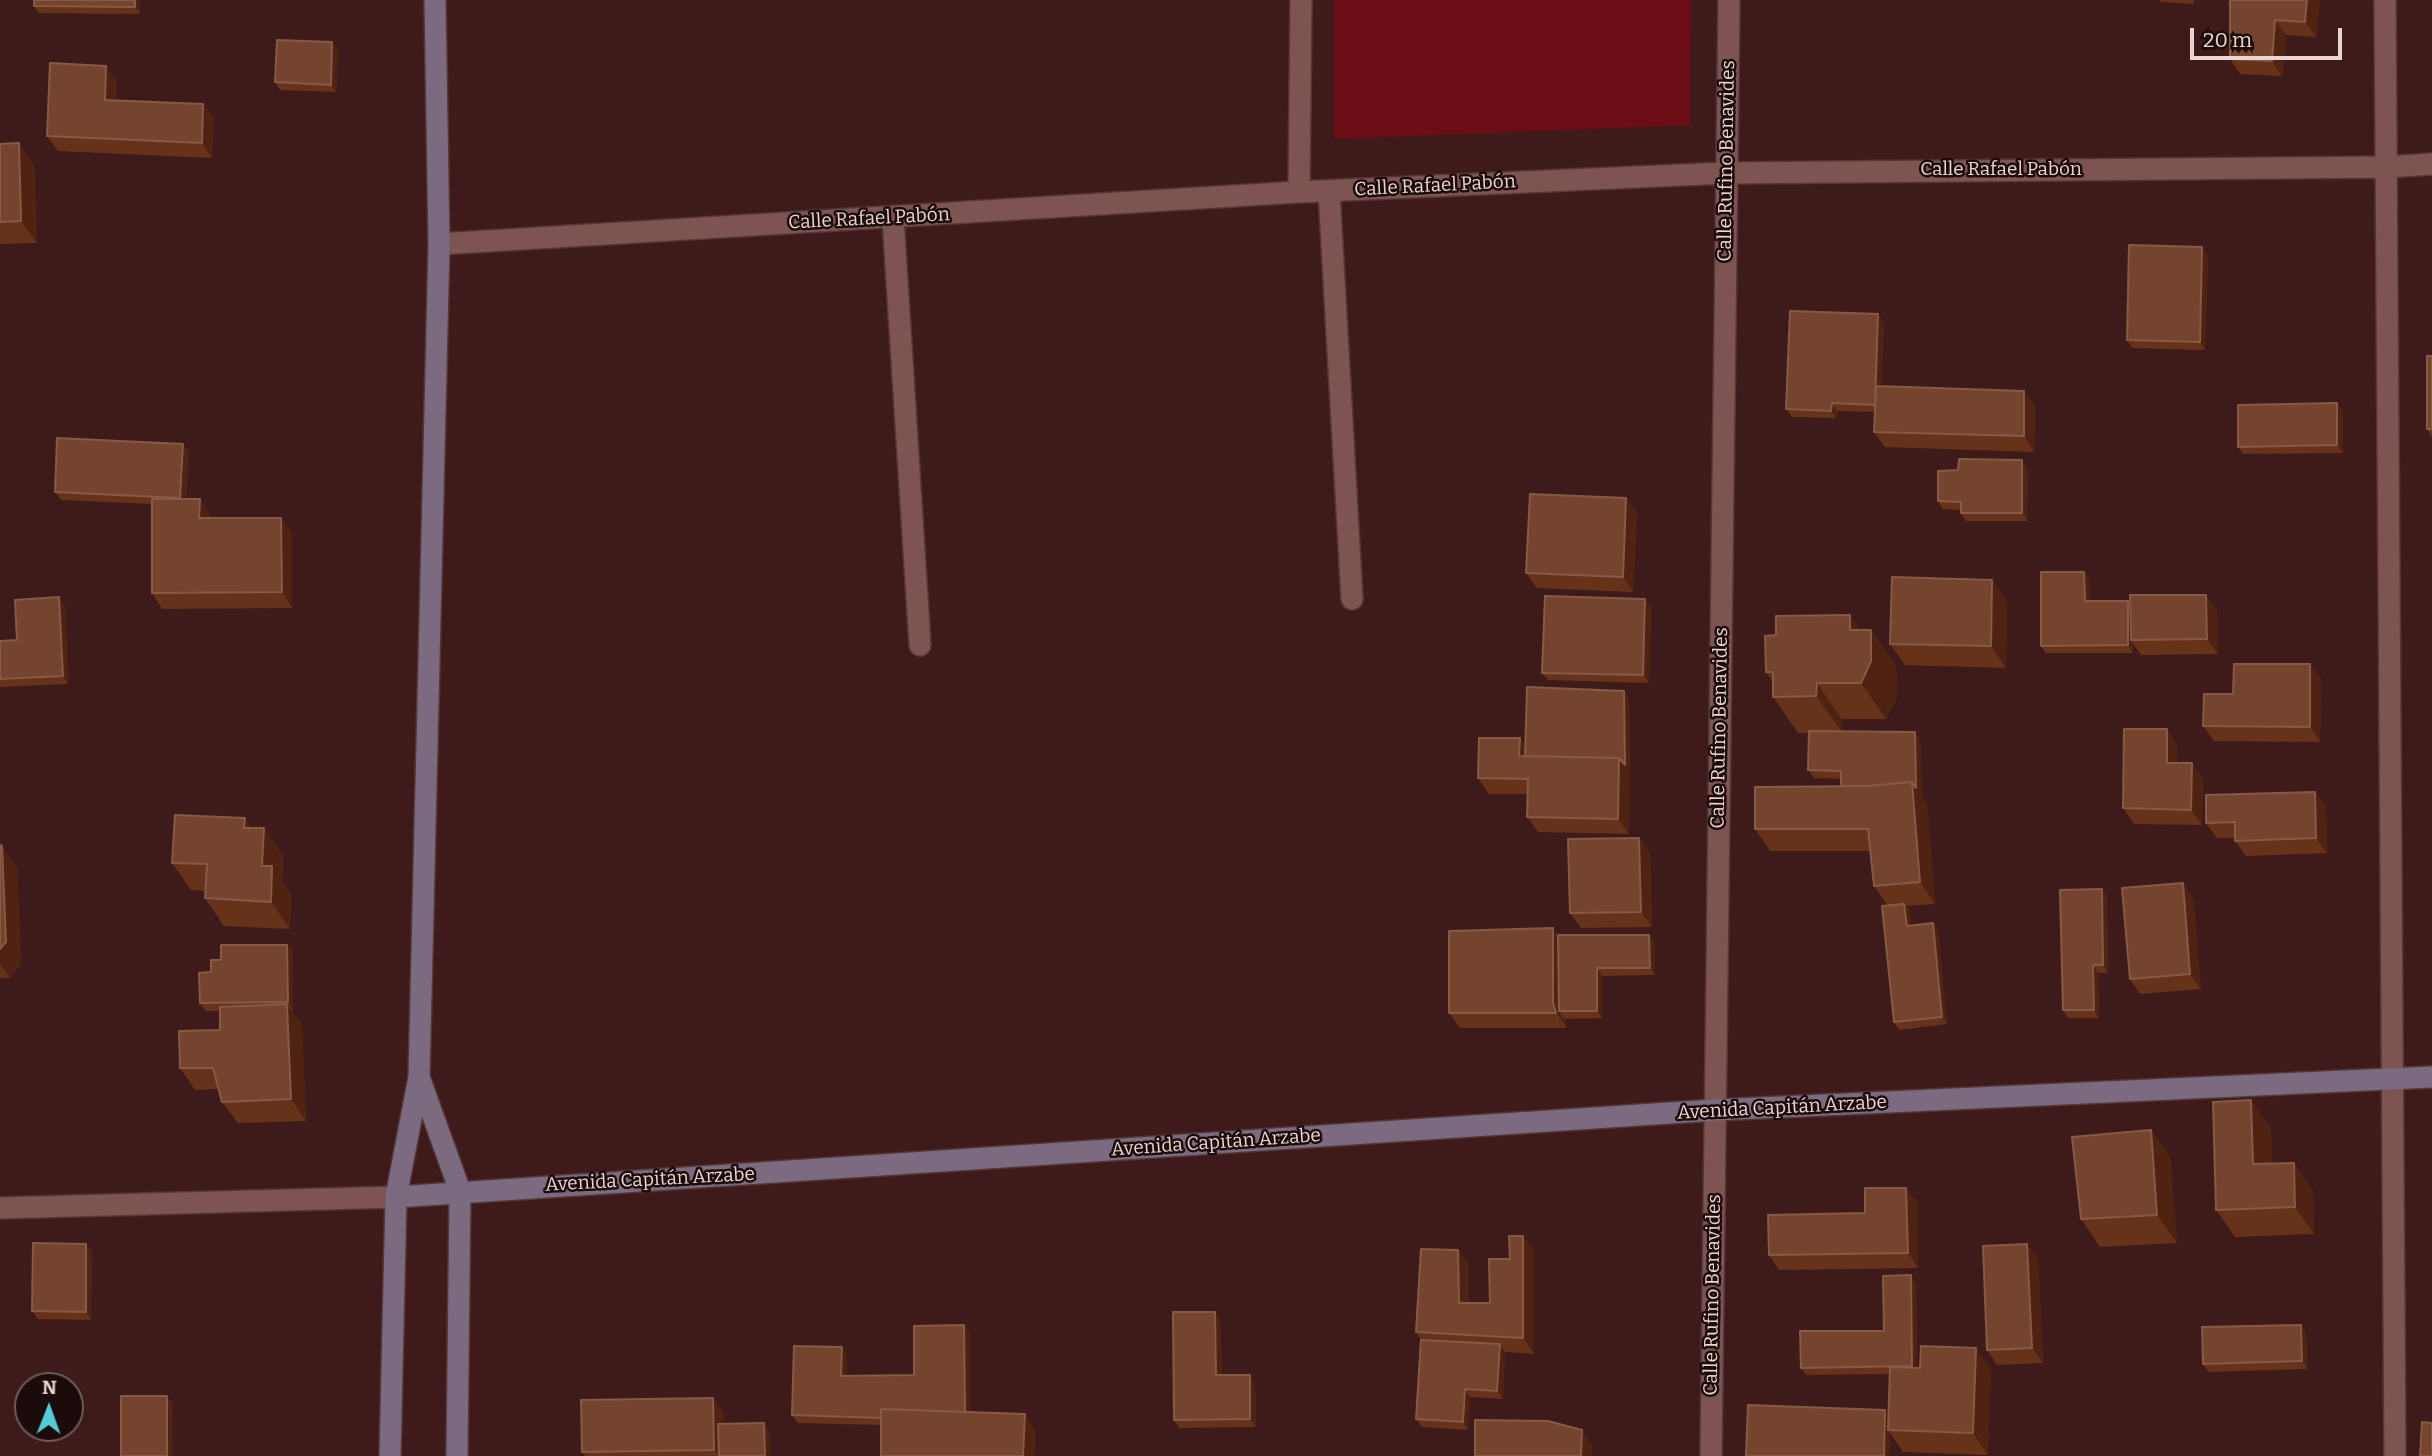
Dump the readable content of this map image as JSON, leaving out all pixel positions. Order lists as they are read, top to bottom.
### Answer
{
  "streets": {
    "main road": ["Avenida Capitán Arzabe"],
    "street": ["Calle Rufino Benavides", "Calle Rafael Pabón"]
  },
  "crossings": [
    ["Calle Rufino Benavides", "Calle Rafael Pabón"],
    ["Calle Rufino Benavides", "Avenida Capitán Arzabe"]
  ],
  "scale_bar": "20 m",
  "north": "top"
}
